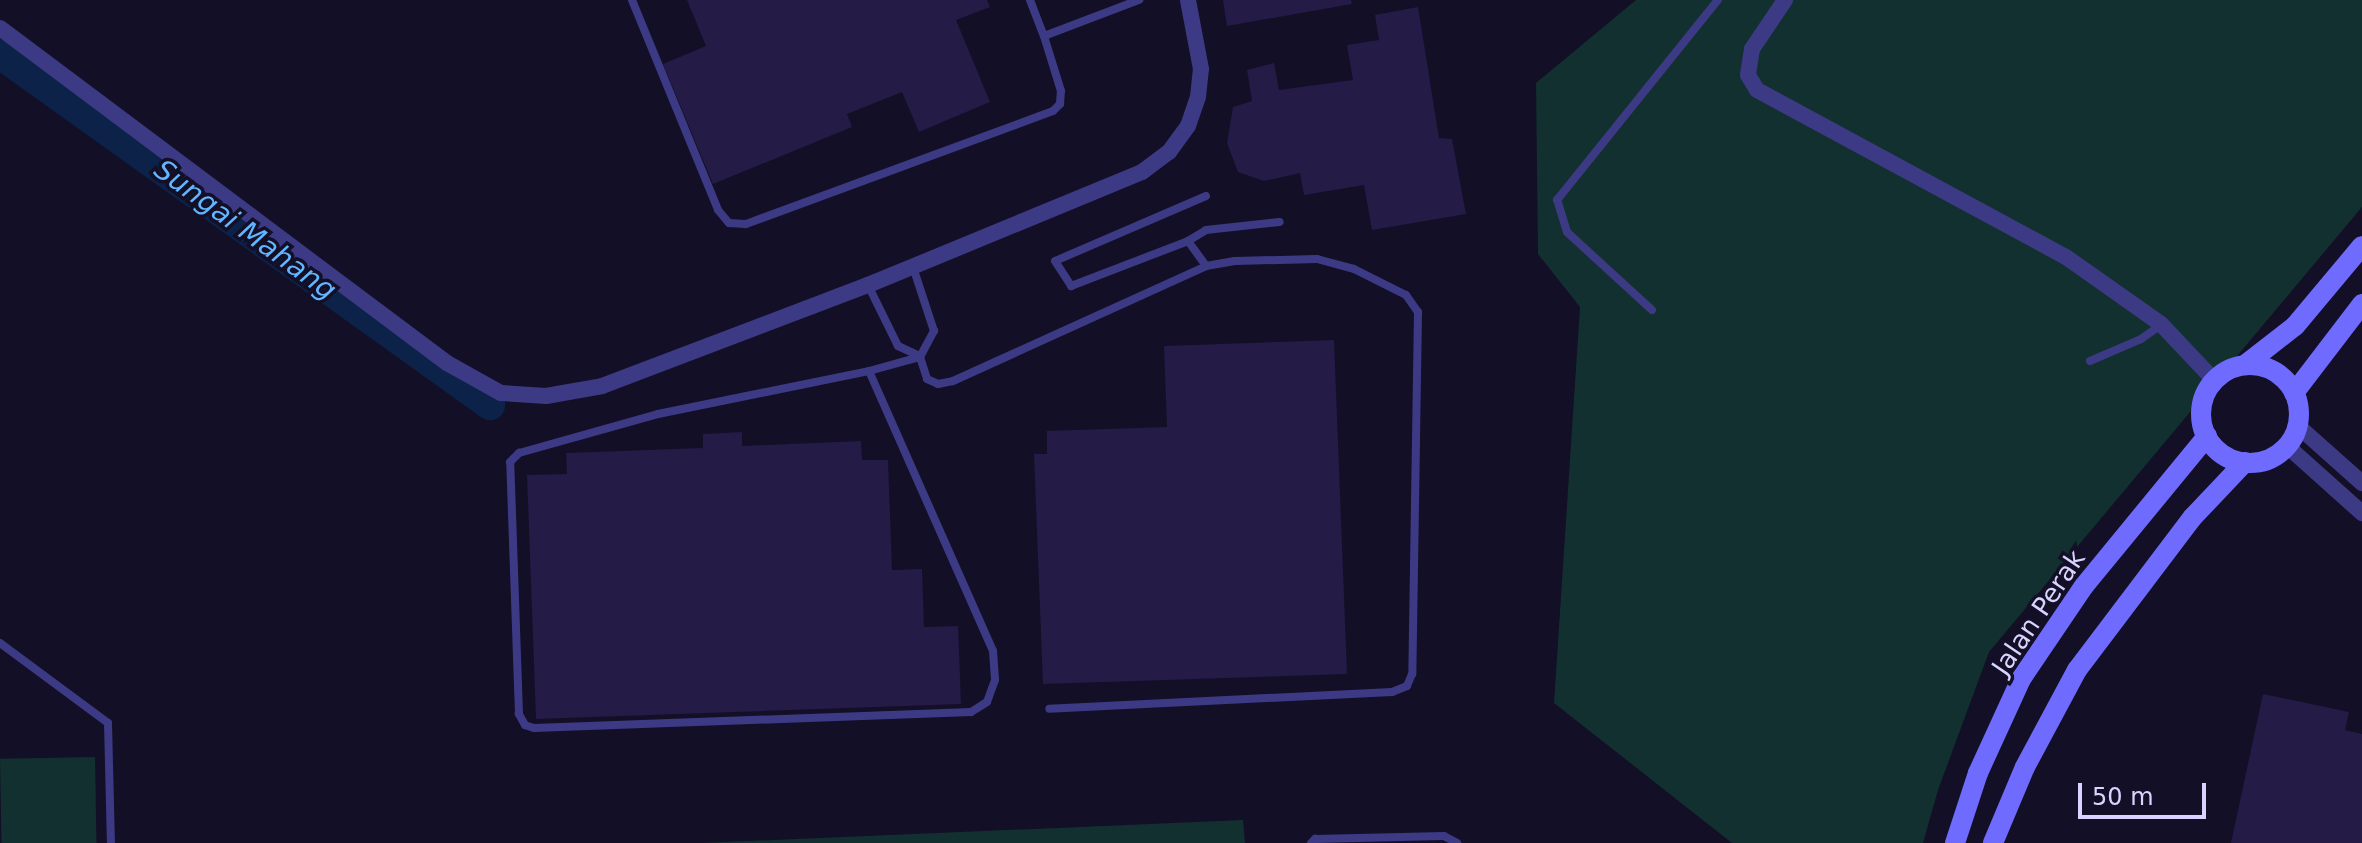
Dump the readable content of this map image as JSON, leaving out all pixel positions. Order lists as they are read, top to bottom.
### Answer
{
  "streets": {
    "main road": ["Jalan Perak"]
  },
  "water": ["Sungai Mahang"],
  "scale_bar": "50 m"
}
